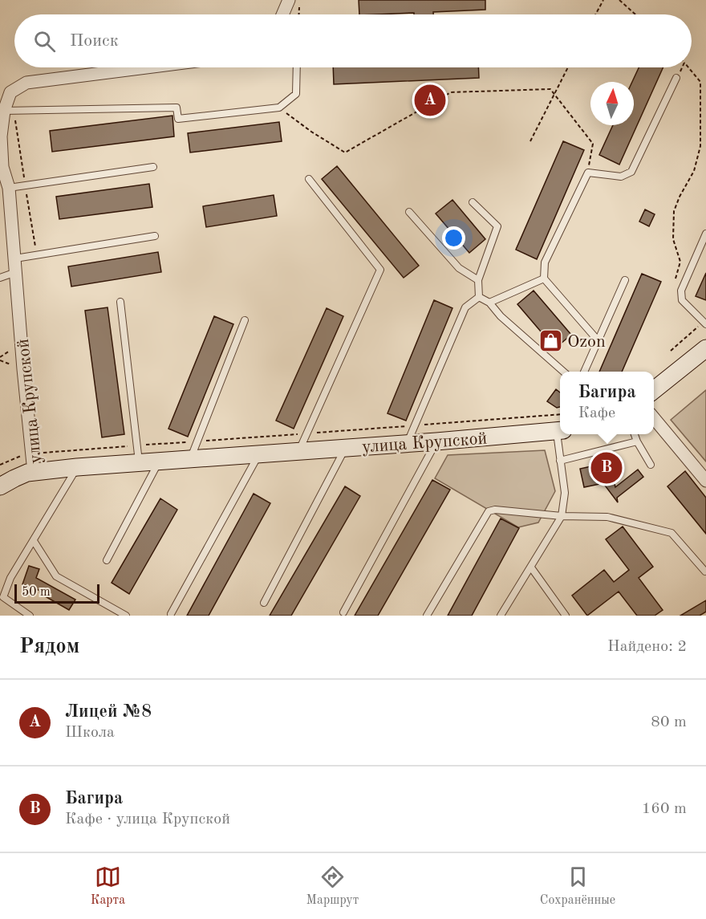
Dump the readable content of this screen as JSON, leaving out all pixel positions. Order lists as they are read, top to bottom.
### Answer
{
  "streets": {
    "street": ["улица Крупской"]
  },
  "places": {
    "shop": ["Ozon"]
  },
  "scale_bar": "50 m",
  "north": "top",
  "page": {
    "search": "Поиск",
    "pins": ["A", "B"],
    "popup": ["Багира", "Кафе"],
    "scale": "50 m",
    "heading": ["Рядом", "Найдено: 2"],
    "list": [
      {
        "mark": "A",
        "name": "Лицей №8",
        "note": "Школа",
        "value": "80 m"
      },
      {
        "mark": "B",
        "name": "Багира",
        "note": "Кафе · улица Крупской",
        "value": "160 m"
      }
    ],
    "nav": ["Карта", "Маршрут", "Сохранённые"]
  }
}
